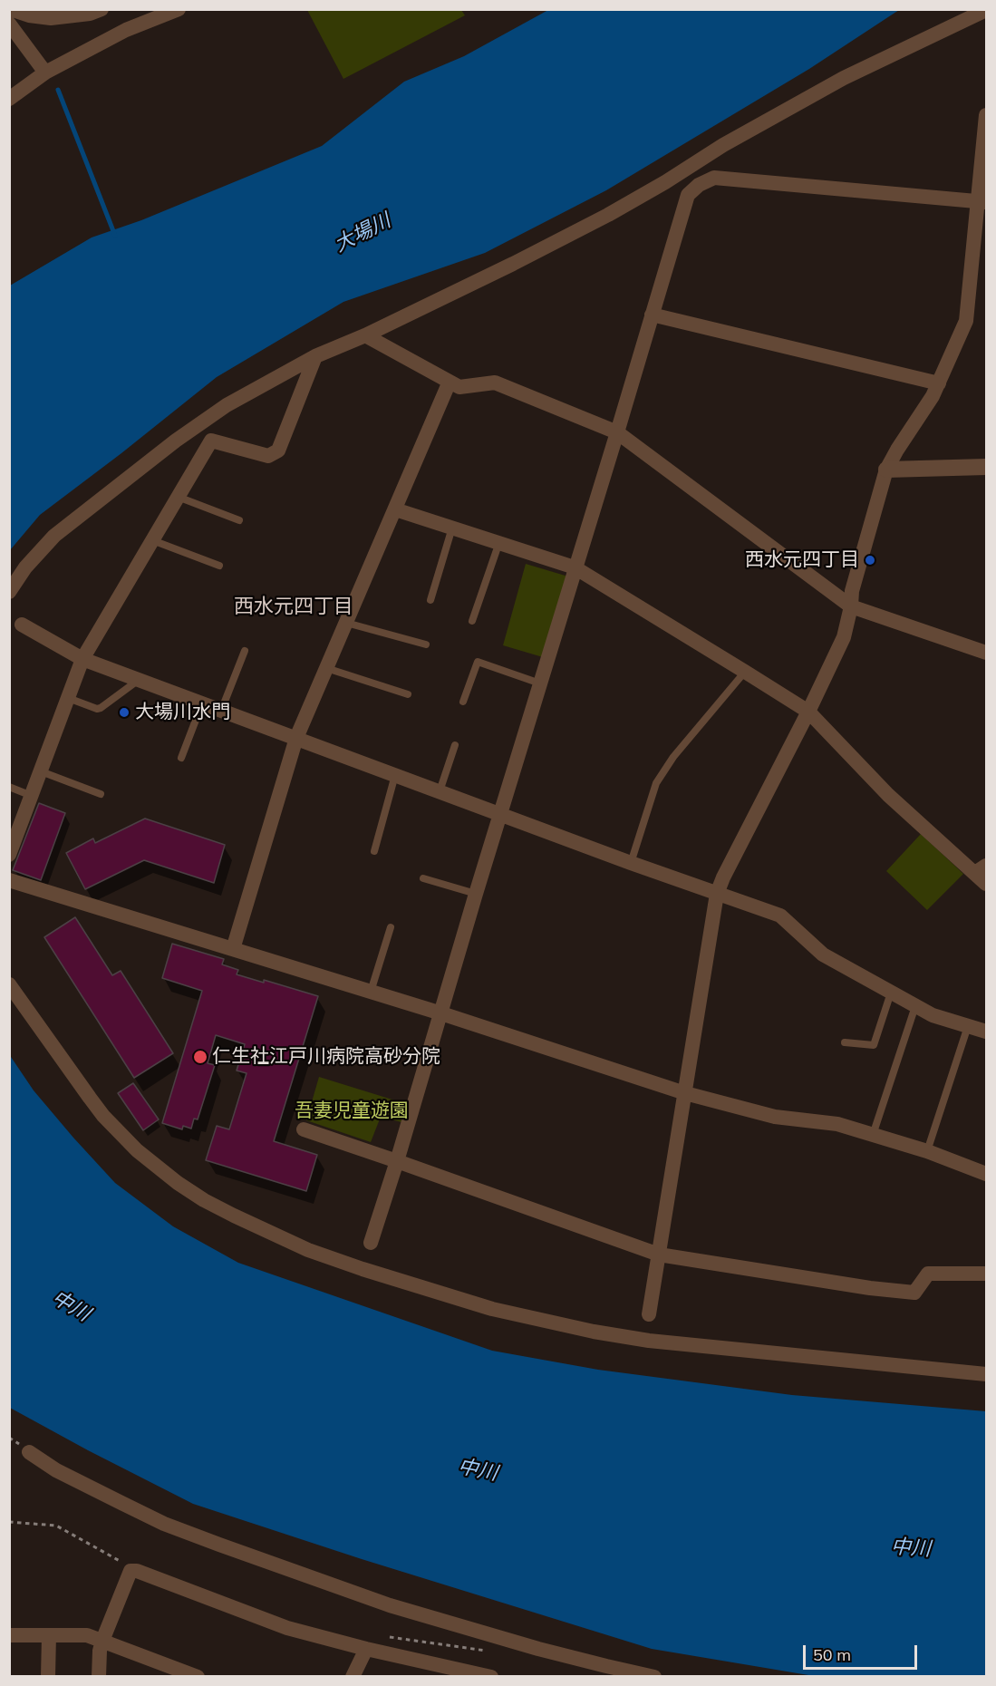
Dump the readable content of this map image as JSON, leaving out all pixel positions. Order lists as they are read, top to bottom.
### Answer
{
  "districts": ["西水元四丁目"],
  "water": ["大場川", "中川"],
  "parks": ["吾妻児童遊園"],
  "places": ["西水元四丁目", "大場川水門", "仁生社江戸川病院高砂分院"],
  "scale_bar": "50 m"
}
